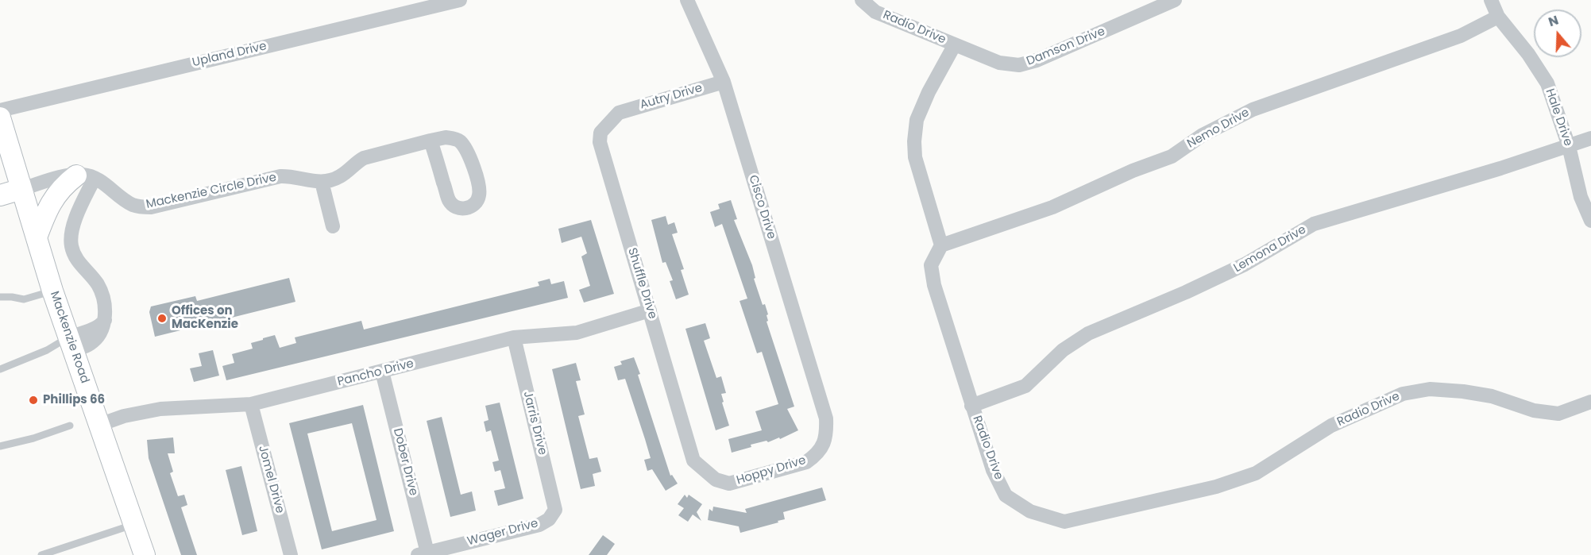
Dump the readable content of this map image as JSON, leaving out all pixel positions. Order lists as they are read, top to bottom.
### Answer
{
  "streets": {
    "main road": ["Mackenzie Road"],
    "street": [
      "Radio Drive",
      "Damson Drive",
      "Upland Drive",
      "Autry Drive",
      "Hale Drive",
      "Nemo Drive",
      "Mackenzie Circle Drive",
      "Cisco Drive",
      "Lemona Drive",
      "Shuffle Drive",
      "Pancho Drive",
      "Jarris Drive",
      "Dober Drive",
      "Hoppy Drive",
      "Jomel Drive",
      "Wager Drive"
    ]
  },
  "crossings": [
    ["Radio Drive", "Damson Drive"],
    ["Radio Drive", "Nemo Drive"],
    ["Radio Drive", "Lemona Drive"],
    ["Autry Drive", "Cisco Drive"],
    ["Autry Drive", "Shuffle Drive"],
    ["Hale Drive", "Nemo Drive"],
    ["Hale Drive", "Lemona Drive"],
    ["Cisco Drive", "Hoppy Drive"],
    ["Shuffle Drive", "Pancho Drive"],
    ["Shuffle Drive", "Hoppy Drive"],
    ["Mackenzie Road", "Pancho Drive"],
    ["Pancho Drive", "Jarris Drive"],
    ["Pancho Drive", "Dober Drive"],
    ["Pancho Drive", "Jomel Drive"],
    ["Jarris Drive", "Wager Drive"],
    ["Dober Drive", "Wager Drive"]
  ],
  "places": ["Offices on MacKenzie", "Phillips 66"],
  "north": "top"
}
